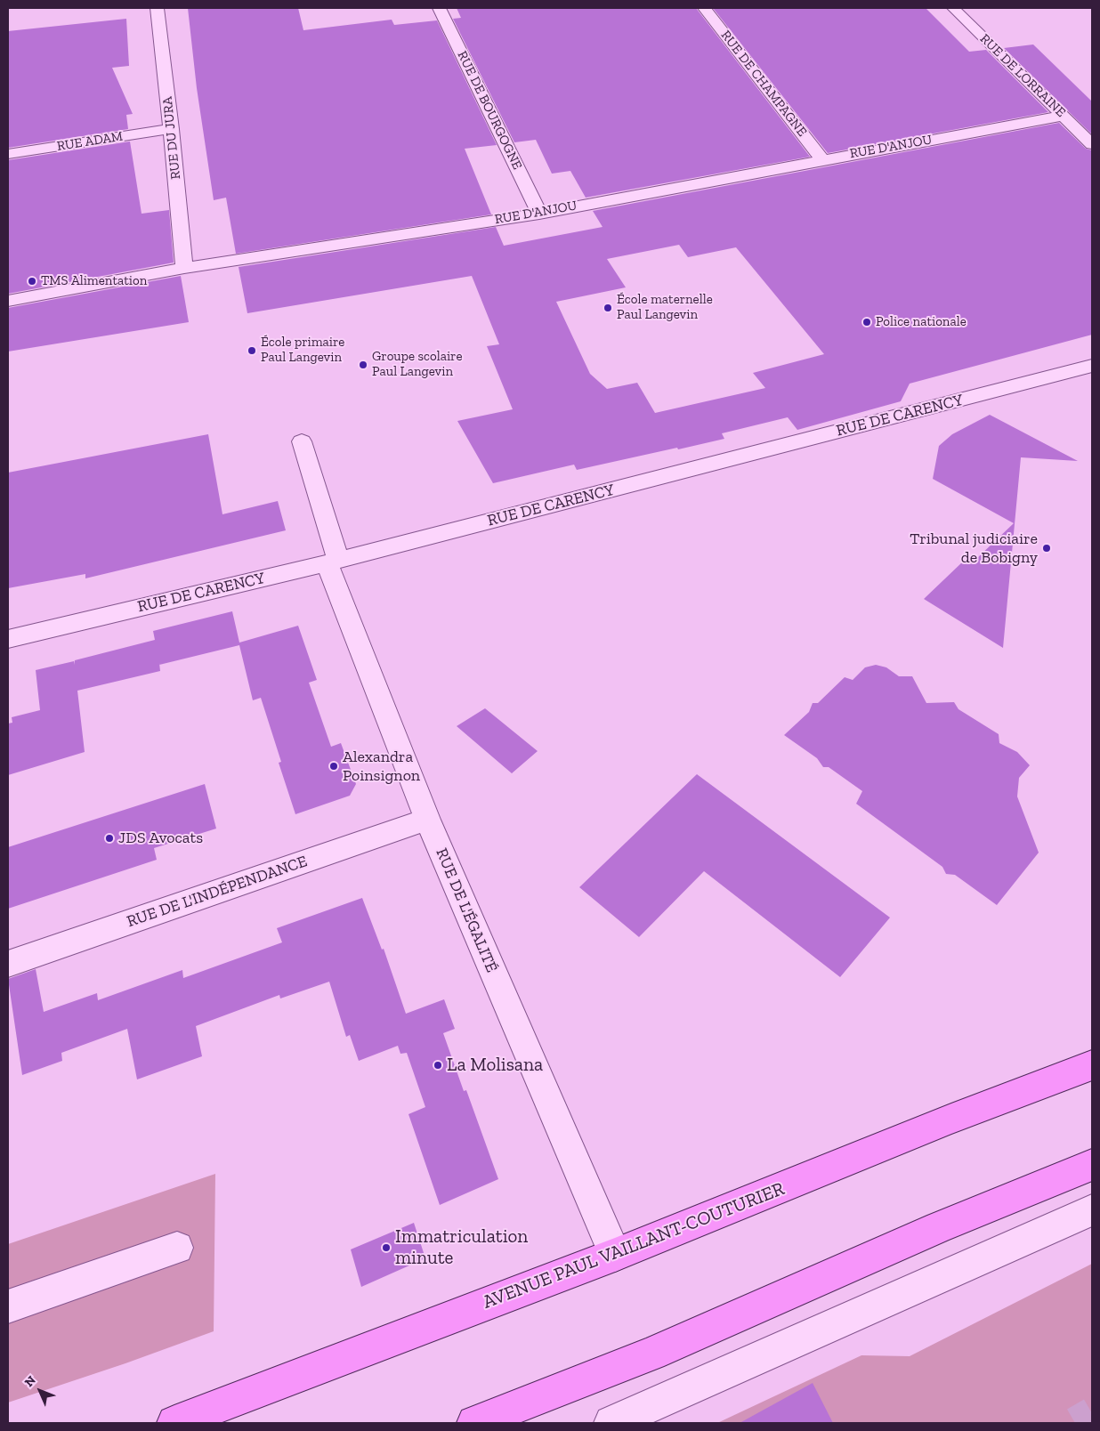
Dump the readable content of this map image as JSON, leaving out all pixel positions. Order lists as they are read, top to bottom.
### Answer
{
  "streets": {
    "main road": ["AVENUE PAUL VAILLANT-COUTURIER"],
    "street": [
      "RUE DE LORRAINE",
      "RUE DE CHAMPAGNE",
      "RUE DE BOURGOGNE",
      "RUE DU JURA",
      "RUE ADAM",
      "RUE D'ANJOU",
      "RUE DE CARENCY",
      "RUE DE L'INDÉPENDANCE",
      "RUE DE L'ÉGALITÉ"
    ]
  },
  "crossings": [
    ["RUE DE LORRAINE", "RUE D'ANJOU"],
    ["RUE DE CHAMPAGNE", "RUE D'ANJOU"],
    ["RUE DE BOURGOGNE", "RUE D'ANJOU"],
    ["RUE DU JURA", "RUE ADAM"],
    ["RUE DU JURA", "RUE D'ANJOU"],
    ["RUE DE CARENCY", "RUE DE L'ÉGALITÉ"],
    ["RUE DE L'INDÉPENDANCE", "RUE DE L'ÉGALITÉ"],
    ["RUE DE L'ÉGALITÉ", "AVENUE PAUL VAILLANT-COUTURIER"]
  ],
  "places": [
    "TMS Alimentation",
    "École maternelle Paul Langevin",
    "Police nationale",
    "École primaire Paul Langevin",
    "Groupe scolaire Paul Langevin",
    "Tribunal judiciaire de Bobigny",
    "Alexandra Poinsignon",
    "JDS Avocats",
    "La Molisana",
    "Immatriculation minute"
  ],
  "north": "top left"
}
